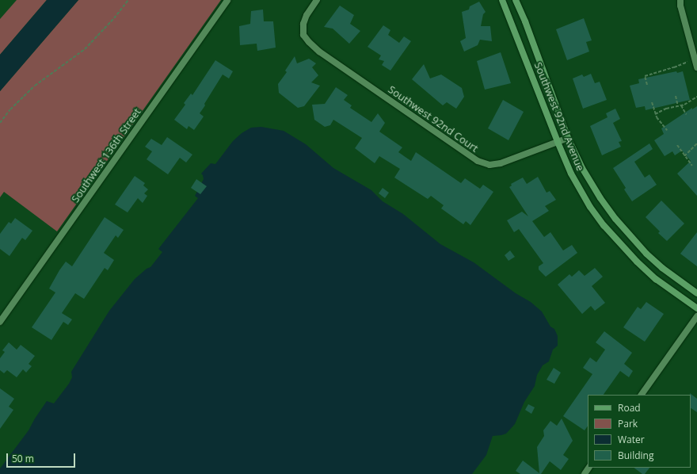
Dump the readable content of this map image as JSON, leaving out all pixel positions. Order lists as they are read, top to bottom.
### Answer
{
  "streets": {
    "street": ["Southwest 92nd Avenue", "Southwest 92nd Court", "Southwest 136th Street"]
  },
  "crossings": [
    ["Southwest 92nd Avenue", "Southwest 92nd Court"]
  ],
  "legend": [
    "Road",
    "Park",
    "Water",
    "Building"
  ],
  "scale_bar": "50 m"
}
